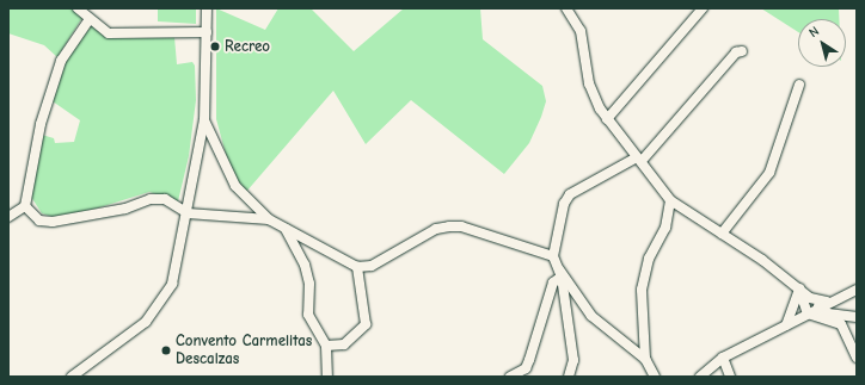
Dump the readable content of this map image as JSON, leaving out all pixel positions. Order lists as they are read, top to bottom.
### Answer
{
  "places": ["Recreo", "Convento Carmelitas Descalzas"],
  "north": "top left"
}
